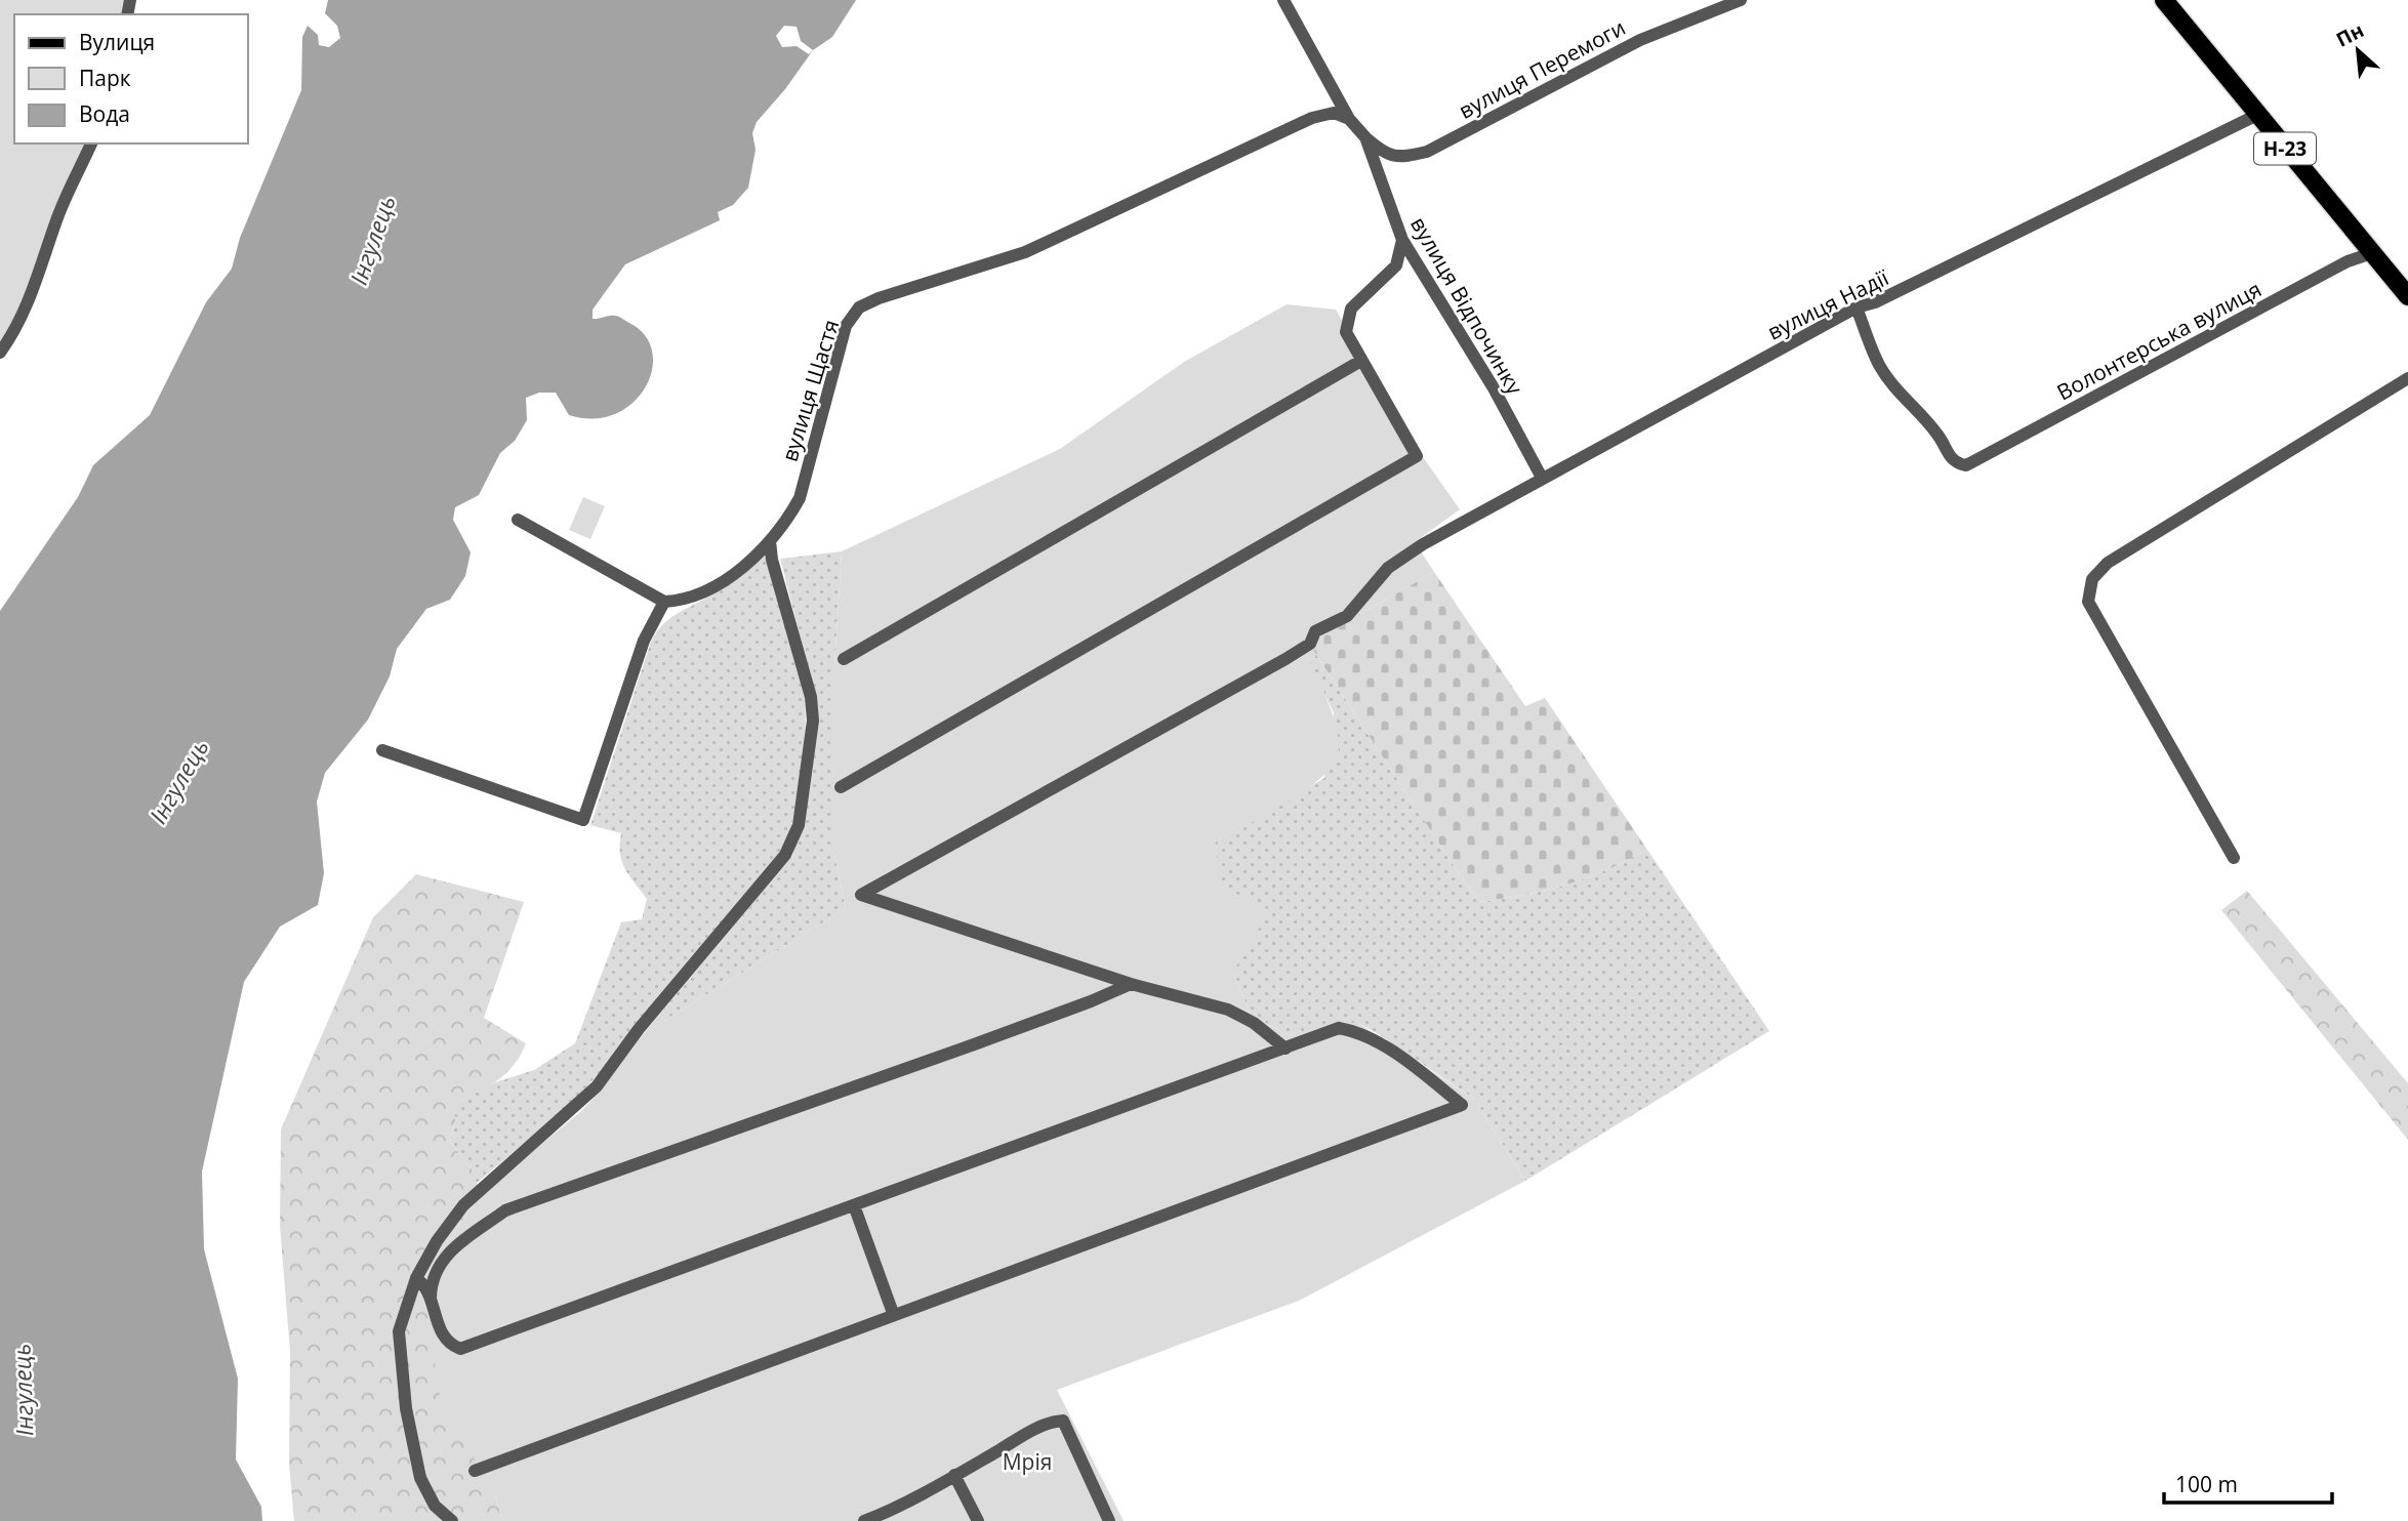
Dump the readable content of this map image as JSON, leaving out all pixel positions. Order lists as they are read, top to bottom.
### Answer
{
  "streets": {
    "main road": ["Н-23"],
    "street": [
      "вулиця Перемоги",
      "вулиця Надії",
      "вулиця Відпочинку",
      "Волонтерська вулиця",
      "вулиця Щастя"
    ]
  },
  "crossings": [
    ["вулиця Перемоги", "вулиця Відпочинку"],
    ["Н-23", "вулиця Надії"],
    ["Н-23", "Волонтерська вулиця"],
    ["вулиця Надії", "вулиця Відпочинку"],
    ["вулиця Надії", "Волонтерська вулиця"],
    ["вулиця Відпочинку", "вулиця Щастя"]
  ],
  "water": ["Інгулець"],
  "parks": ["Мрія"],
  "legend": ["Вулиця", "Парк", "Вода"],
  "scale_bar": "100 m",
  "north": "top left"
}
